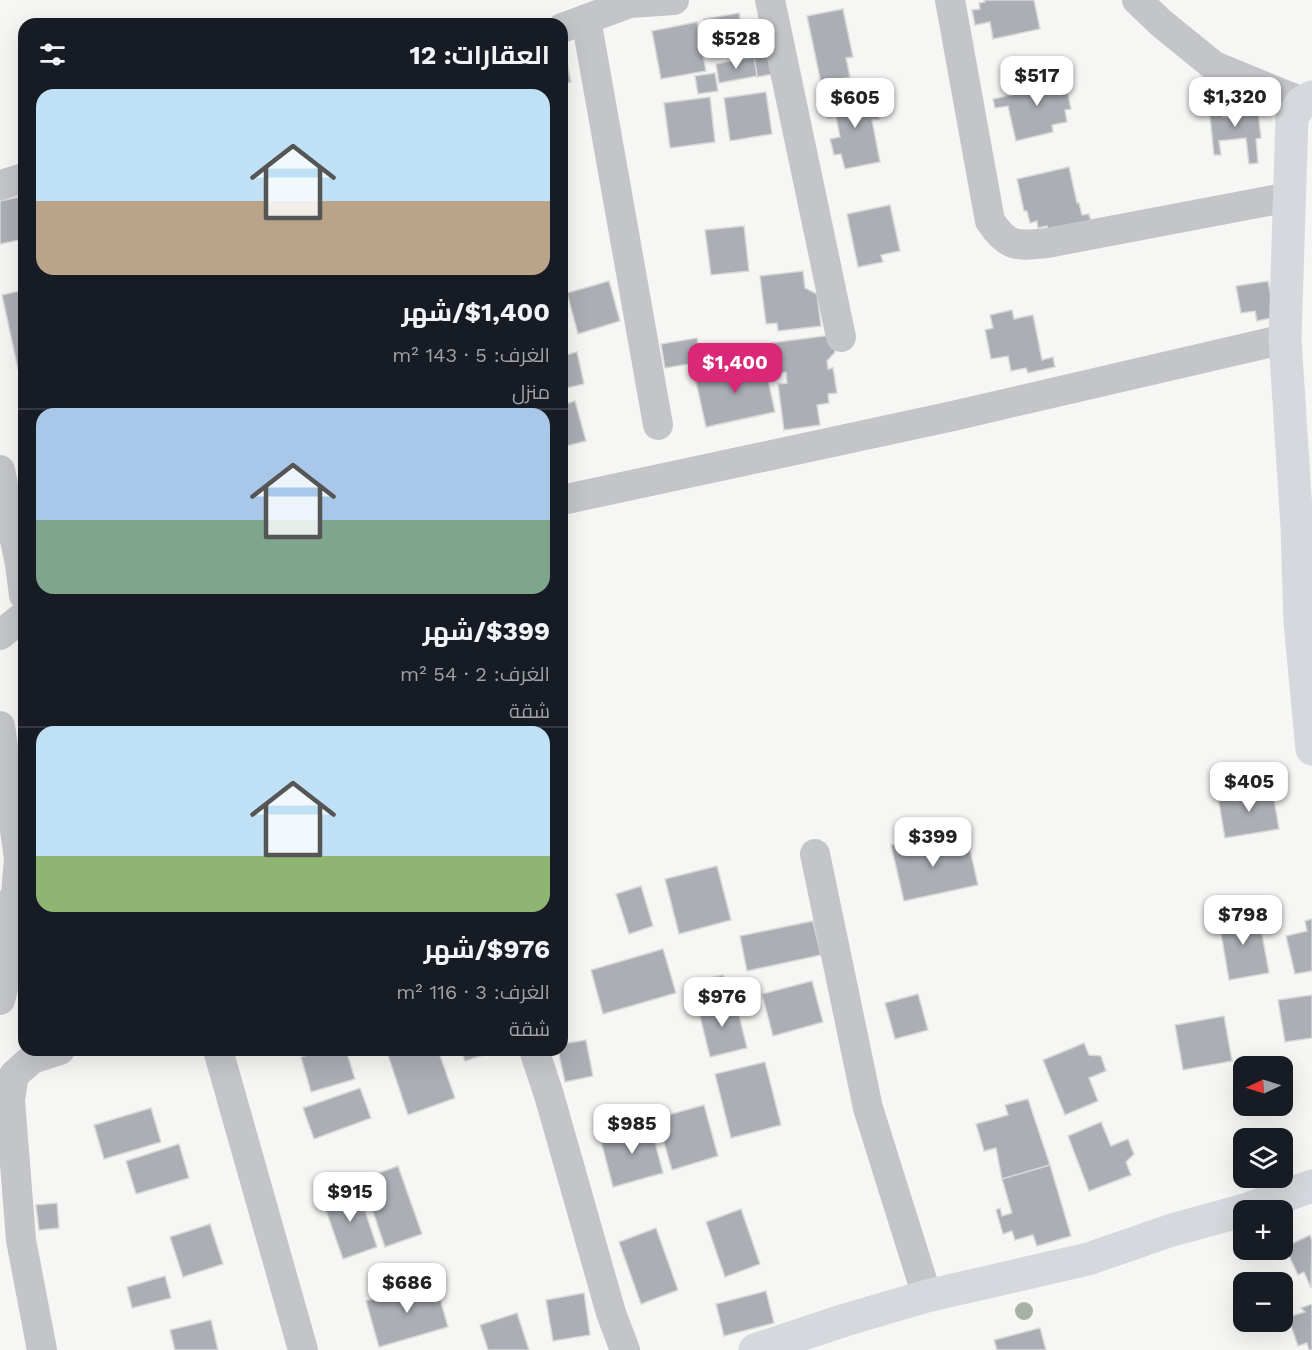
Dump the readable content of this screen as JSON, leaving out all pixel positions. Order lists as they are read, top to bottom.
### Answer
{
  "north": "left",
  "page": {
    "heading": "العقارات: 12",
    "price": [
      "$528",
      "$517",
      "$1,320",
      "$605",
      "$1,400",
      "$405",
      "$399",
      "$798",
      "$976",
      "$985",
      "$915",
      "$686"
    ],
    "list": [
      {
        "name": "$1,400/شهر",
        "note": "الغرف: 5 · 143 m² · منزل"
      },
      {
        "name": "$399/شهر",
        "note": "الغرف: 2 · 54 m² · شقة"
      },
      {
        "name": "$976/شهر",
        "note": "الغرف: 3 · 116 m² · شقة"
      }
    ],
    "map_buttons": ["+", "−"]
  }
}
